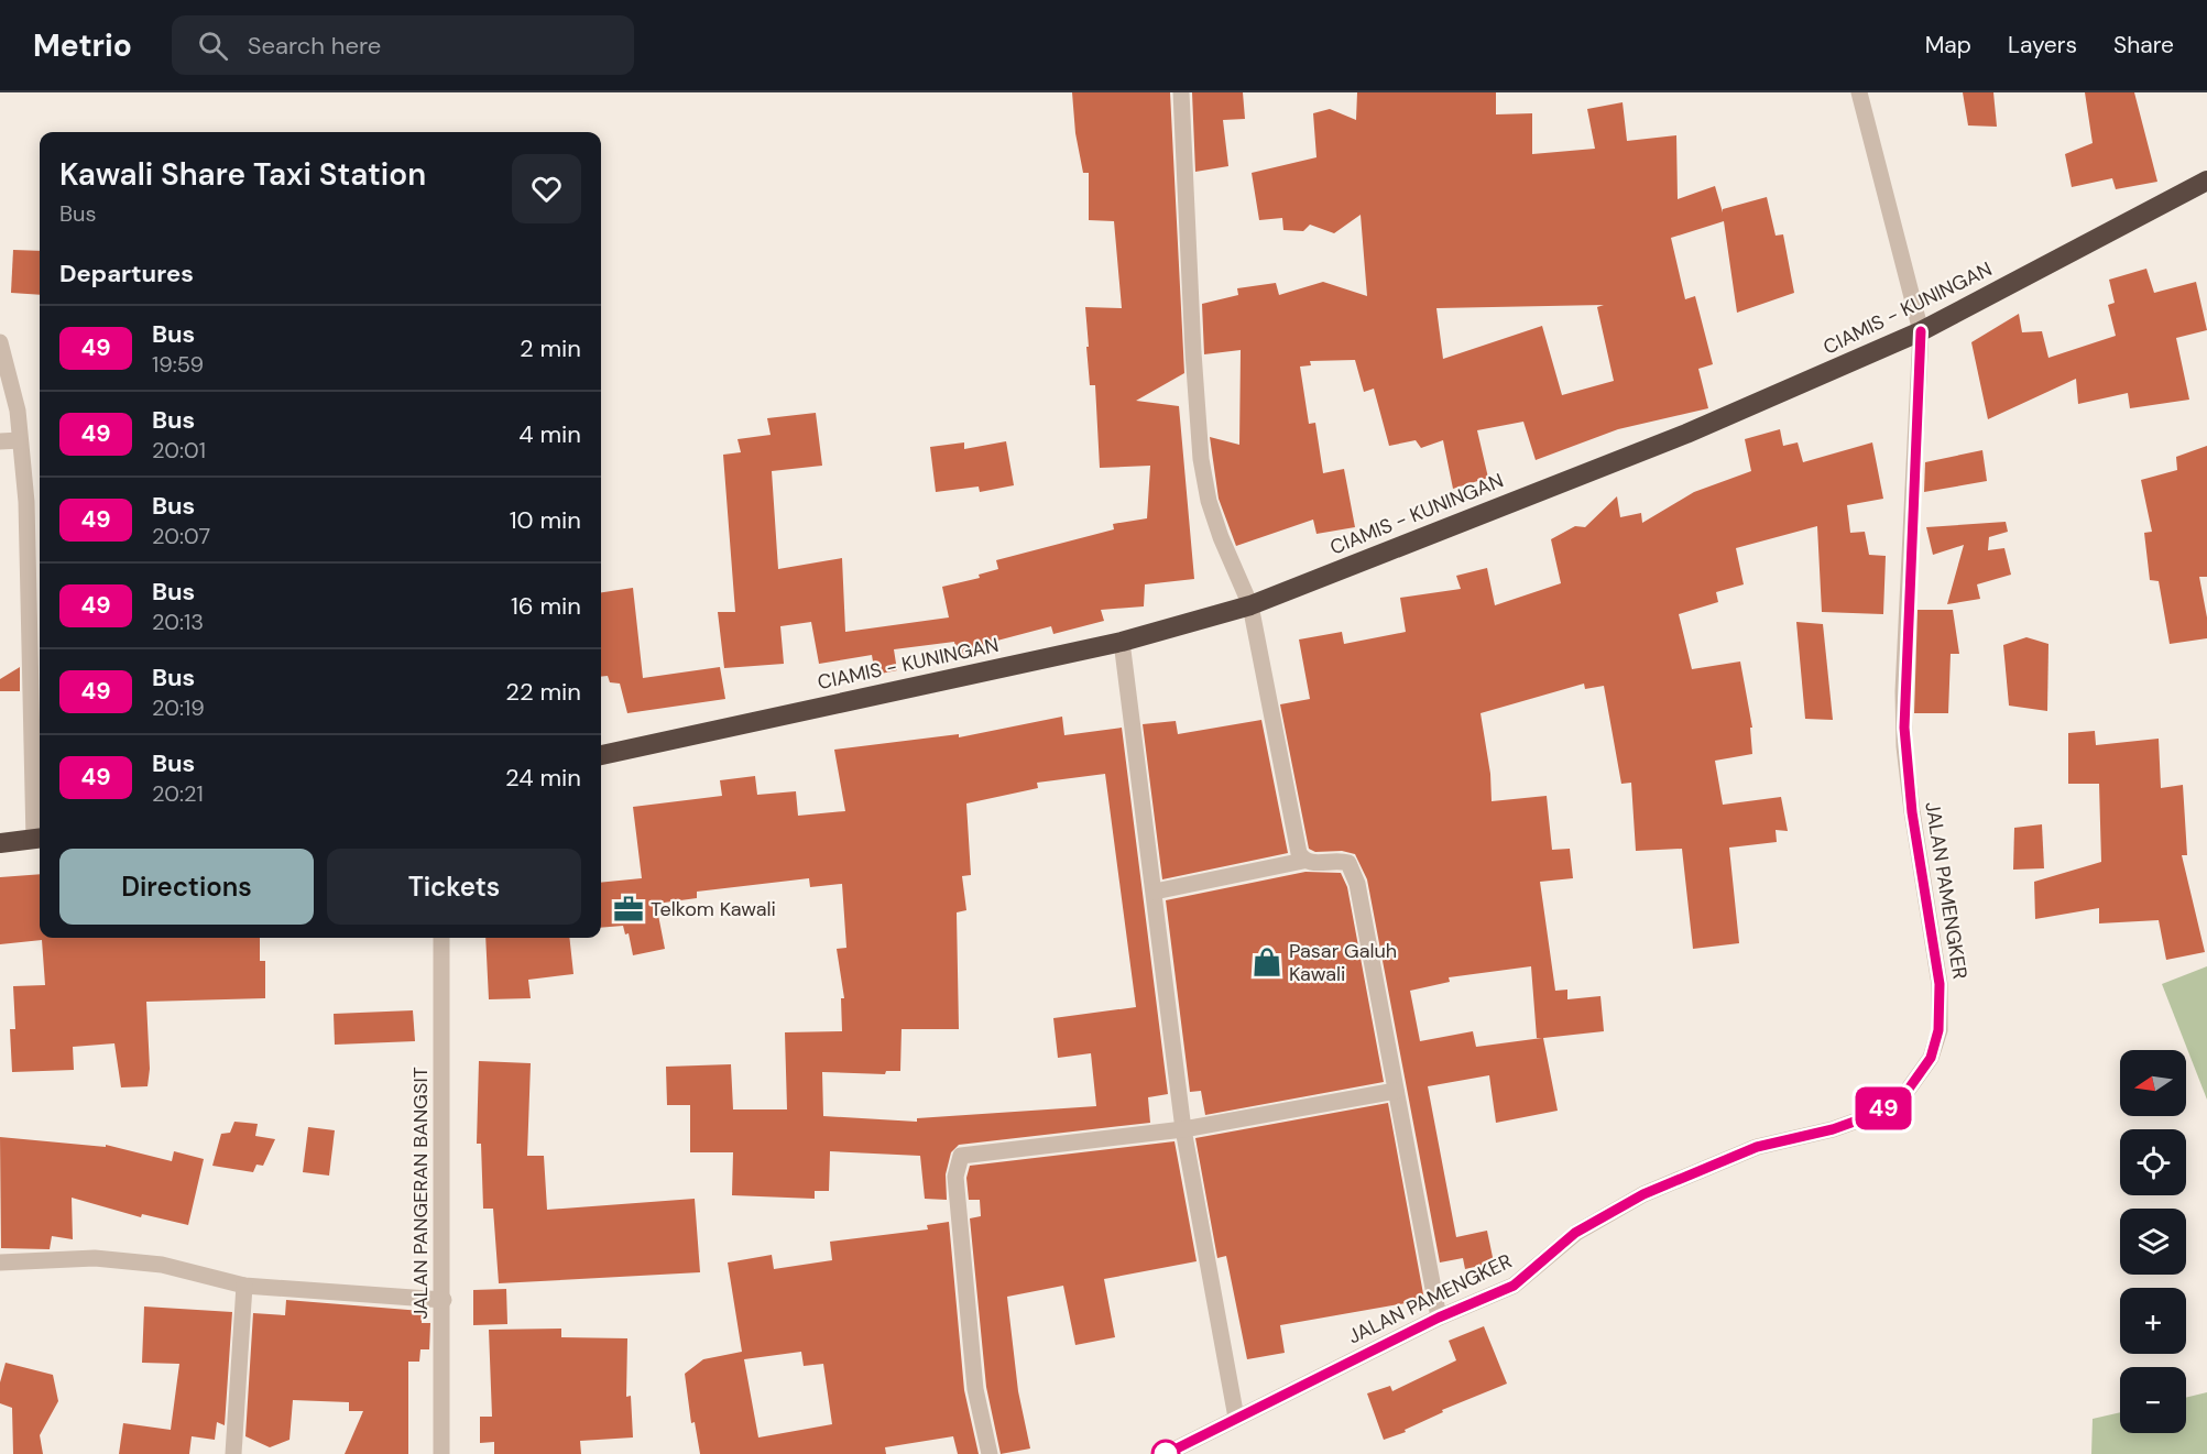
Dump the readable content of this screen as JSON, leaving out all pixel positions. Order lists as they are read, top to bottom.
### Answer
{
  "streets": {
    "highway": ["CIAMIS - KUNINGAN"],
    "street": ["JALAN PAMENGKER", "JALAN PANGERAN BANGSIT"]
  },
  "crossings": [
    ["CIAMIS - KUNINGAN", "JALAN PAMENGKER"]
  ],
  "places": {
    "office": ["Telkom Kawali"],
    "shop": ["Pasar Galuh Kawali"]
  },
  "lines": ["bus line 49"],
  "north": "left",
  "page": {
    "header": "Metrio",
    "search": "Search here",
    "nav": ["Map", "Layers", "Share"],
    "on_map": "49",
    "heading": [
      ["Kawali Share Taxi Station", "Bus"],
      "Departures"
    ],
    "list": [
      {
        "mark": "49",
        "name": "Bus",
        "note": "19:59",
        "value": "2 min"
      },
      {
        "mark": "49",
        "name": "Bus",
        "note": "20:01",
        "value": "4 min"
      },
      {
        "mark": "49",
        "name": "Bus",
        "note": "20:07",
        "value": "10 min"
      },
      {
        "mark": "49",
        "name": "Bus",
        "note": "20:13",
        "value": "16 min"
      },
      {
        "mark": "49",
        "name": "Bus",
        "note": "20:19",
        "value": "22 min"
      },
      {
        "mark": "49",
        "name": "Bus",
        "note": "20:21",
        "value": "24 min"
      }
    ],
    "buttons": ["Directions", "Tickets"],
    "map_buttons": ["+", "−"]
  }
}
